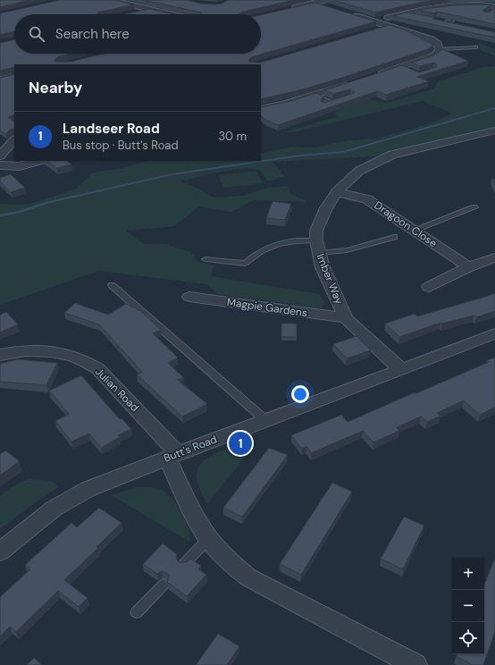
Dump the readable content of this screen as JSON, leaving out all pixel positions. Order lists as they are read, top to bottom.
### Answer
{
  "streets": {
    "street": [
      "Dragoon Close",
      "Imber Way",
      "Magpie Gardens",
      "Julian Road",
      "Butt's Road"
    ]
  },
  "crossings": [
    ["Dragoon Close", "Imber Way"],
    ["Imber Way", "Magpie Gardens"],
    ["Imber Way", "Butt's Road"],
    ["Julian Road", "Butt's Road"]
  ],
  "page": {
    "search": "Search here",
    "heading": "Nearby",
    "list": [
      {
        "mark": "1",
        "name": "Landseer Road",
        "note": "Bus stop · Butt's Road",
        "value": "30 m"
      }
    ],
    "pins": "1",
    "map_buttons": ["+", "−"]
  }
}
